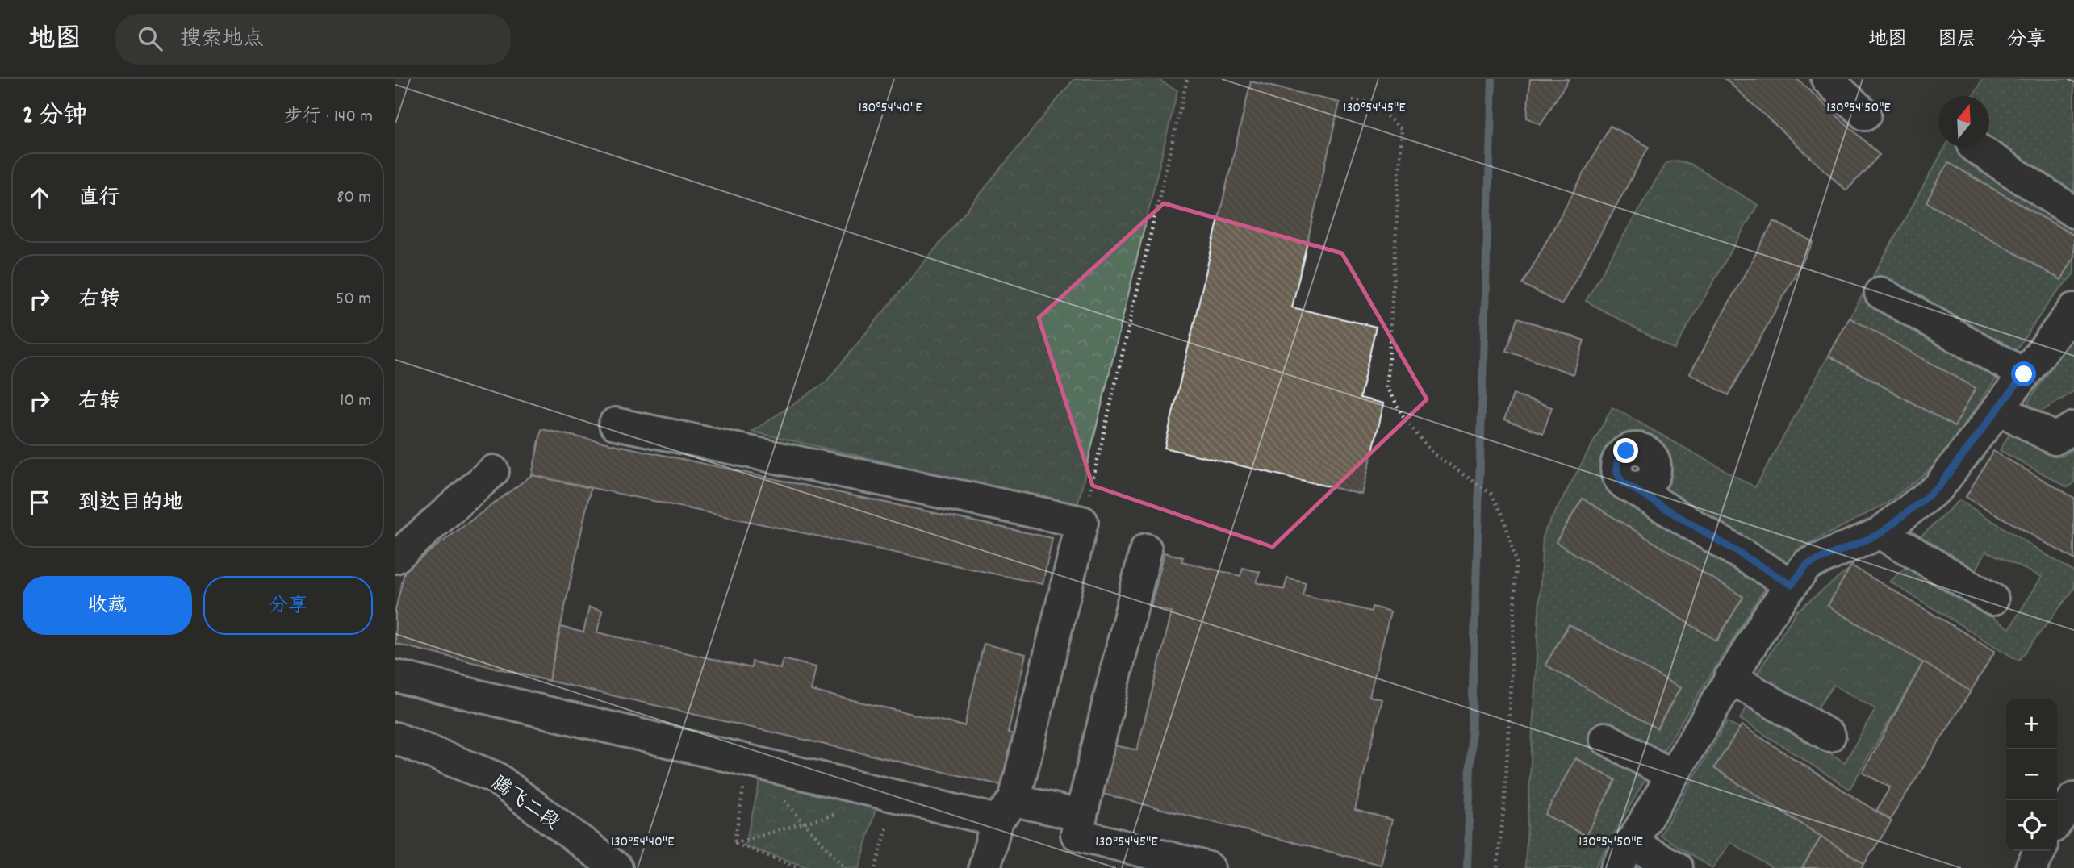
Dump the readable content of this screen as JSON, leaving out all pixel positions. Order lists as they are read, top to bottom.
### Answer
{
  "streets": {
    "street": ["腾飞二段"]
  },
  "north": "top",
  "page": {
    "header": "地图",
    "search": "搜索地点",
    "nav": ["地图", "图层", "分享"],
    "heading": ["2 分钟", "步行 · 140 m"],
    "list": [
      ["直行", "80 m"],
      ["右转", "50 m"],
      ["右转", "10 m"],
      "到达目的地"
    ],
    "buttons": ["收藏", "分享"],
    "map_buttons": ["+", "−"]
  },
  "coordinates": ["130°54'40\"E", "130°54'45\"E", "130°54'50\"E"]
}
